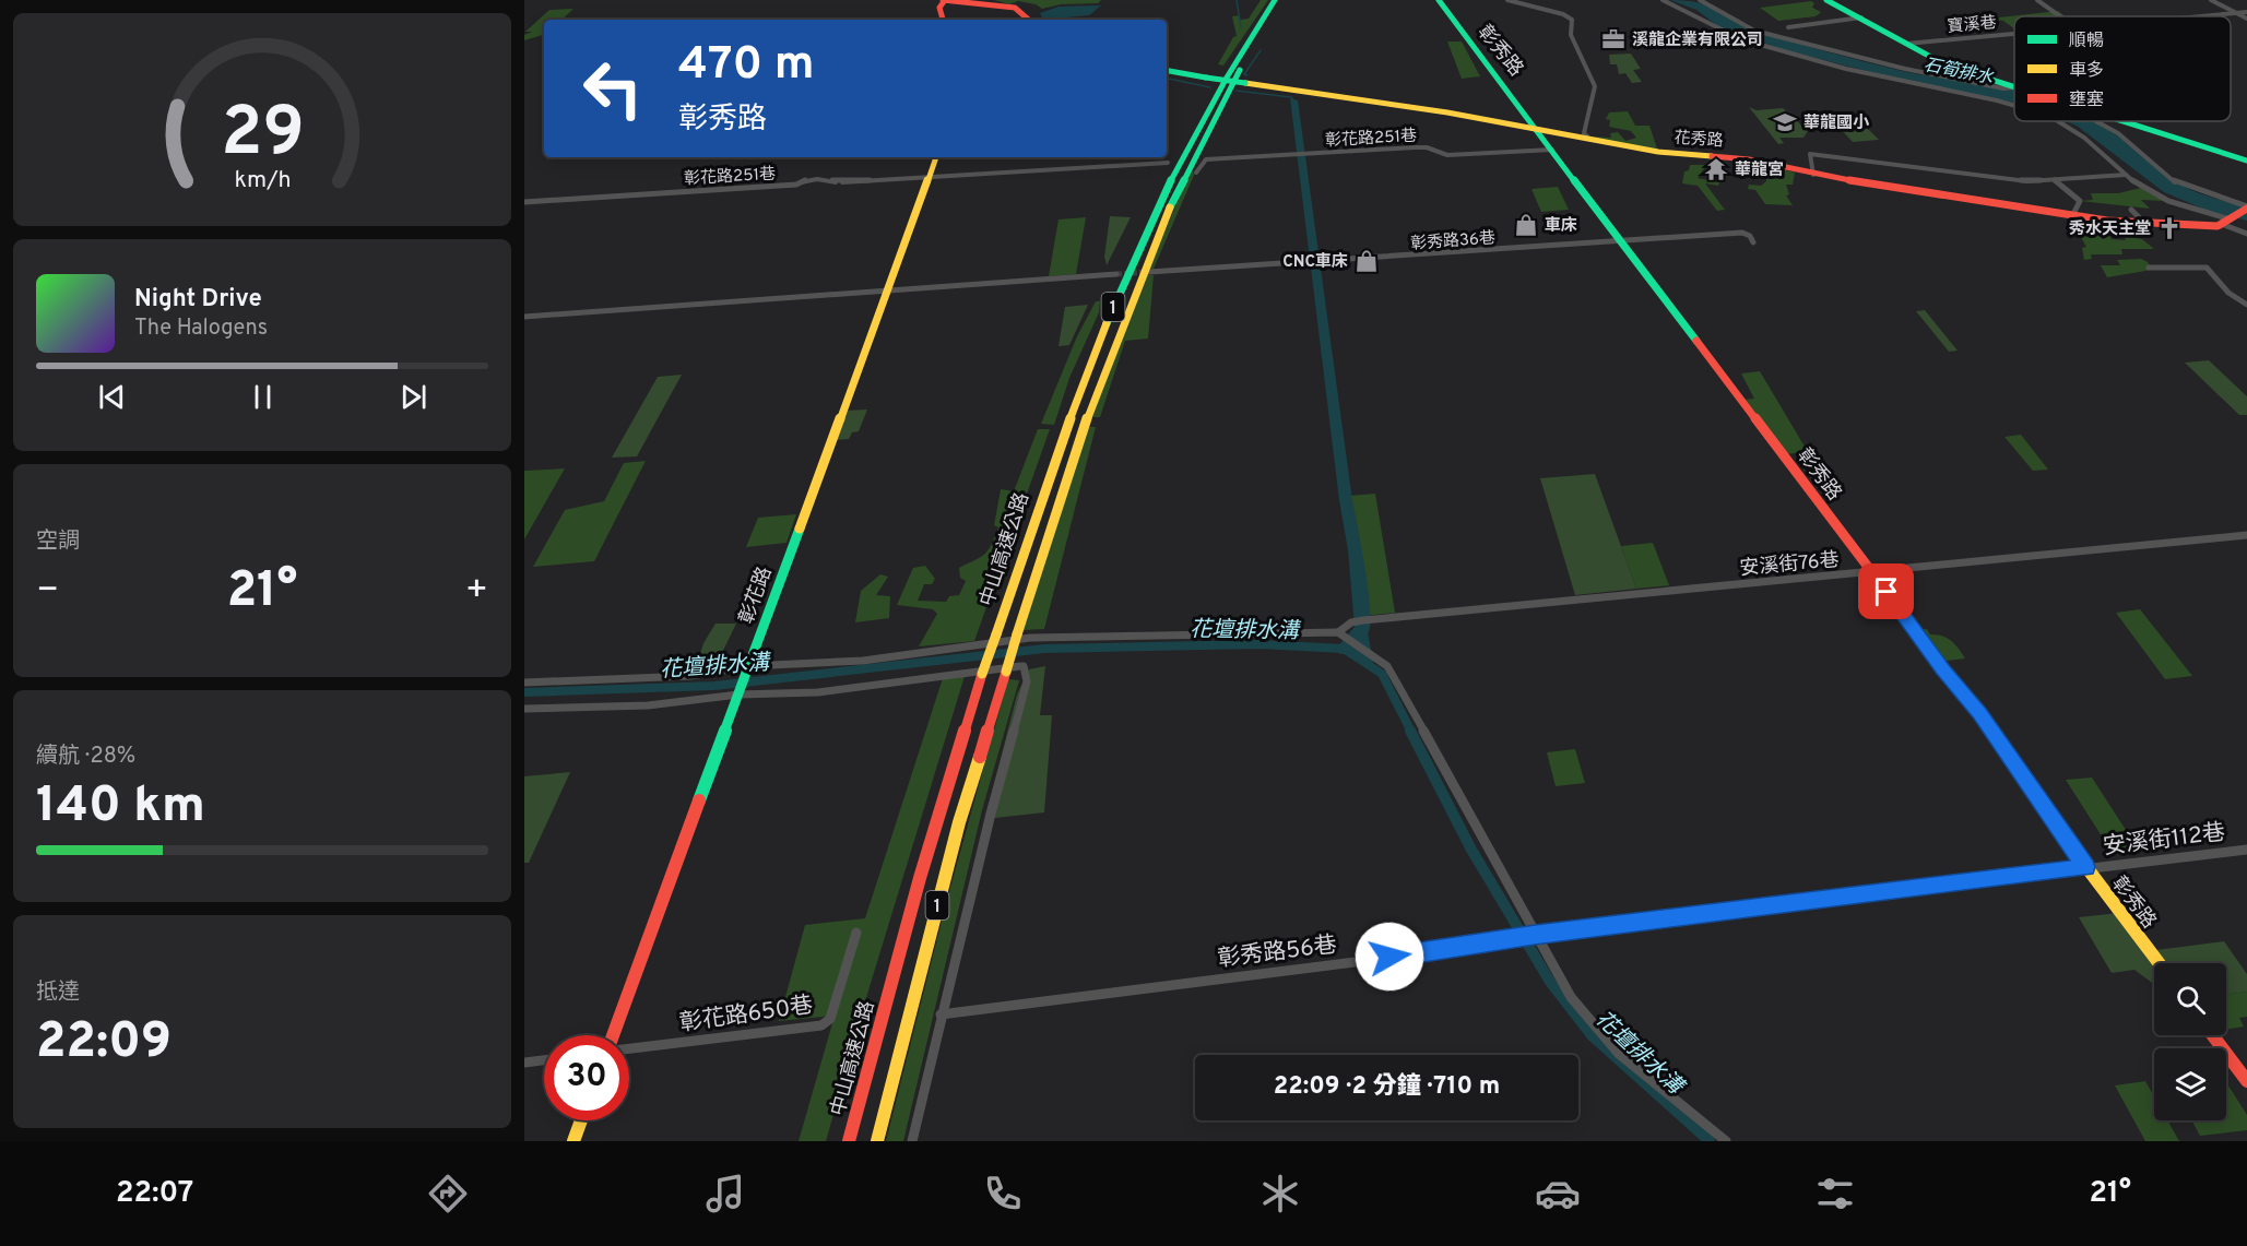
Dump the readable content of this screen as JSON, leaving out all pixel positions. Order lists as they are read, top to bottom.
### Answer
{
  "streets": {
    "main road": [
      "彰秀路",
      "花秀路",
      "1",
      "中山高速公路",
      "彰花路"
    ],
    "street": [
      "寶溪巷",
      "彰花路251巷",
      "彰秀路36巷",
      "安溪街76巷",
      "安溪街112巷",
      "彰秀路56巷",
      "彰花路650巷"
    ]
  },
  "crossings": [
    ["彰秀路", "彰花路251巷"],
    ["彰秀路", "花秀路"],
    ["彰秀路", "彰秀路36巷"],
    ["彰秀路", "安溪街76巷"],
    ["彰秀路", "安溪街112巷"],
    ["彰秀路", "彰秀路56巷"],
    ["彰花路251巷", "彰花路"],
    ["安溪街112巷", "彰秀路56巷"]
  ],
  "water": ["石筍排水", "花壇排水溝"],
  "places": {
    "office": ["溪龍企業有限公司"],
    "school or university": ["華龍國小"],
    "temple": ["華龍宮"],
    "shop": ["車床", "CNC車床"],
    "church": ["秀水天主堂"]
  },
  "legend": ["順暢", "車多", "壅塞"],
  "page": {
    "turn": ["470 m", "彰秀路"],
    "song": ["Night Drive", "The Halogens"],
    "tile": [
      "空調",
      ["續航 · 28%", "140 km"],
      ["抵達", "22:09"]
    ],
    "heat": ["−", "21°", "+"],
    "limit": "30",
    "trip": "22:09 · 2 分鐘 · 710 m",
    "tabs": ["22:07", "21°"],
    "gauge": ["29", "km/h"]
  }
}
